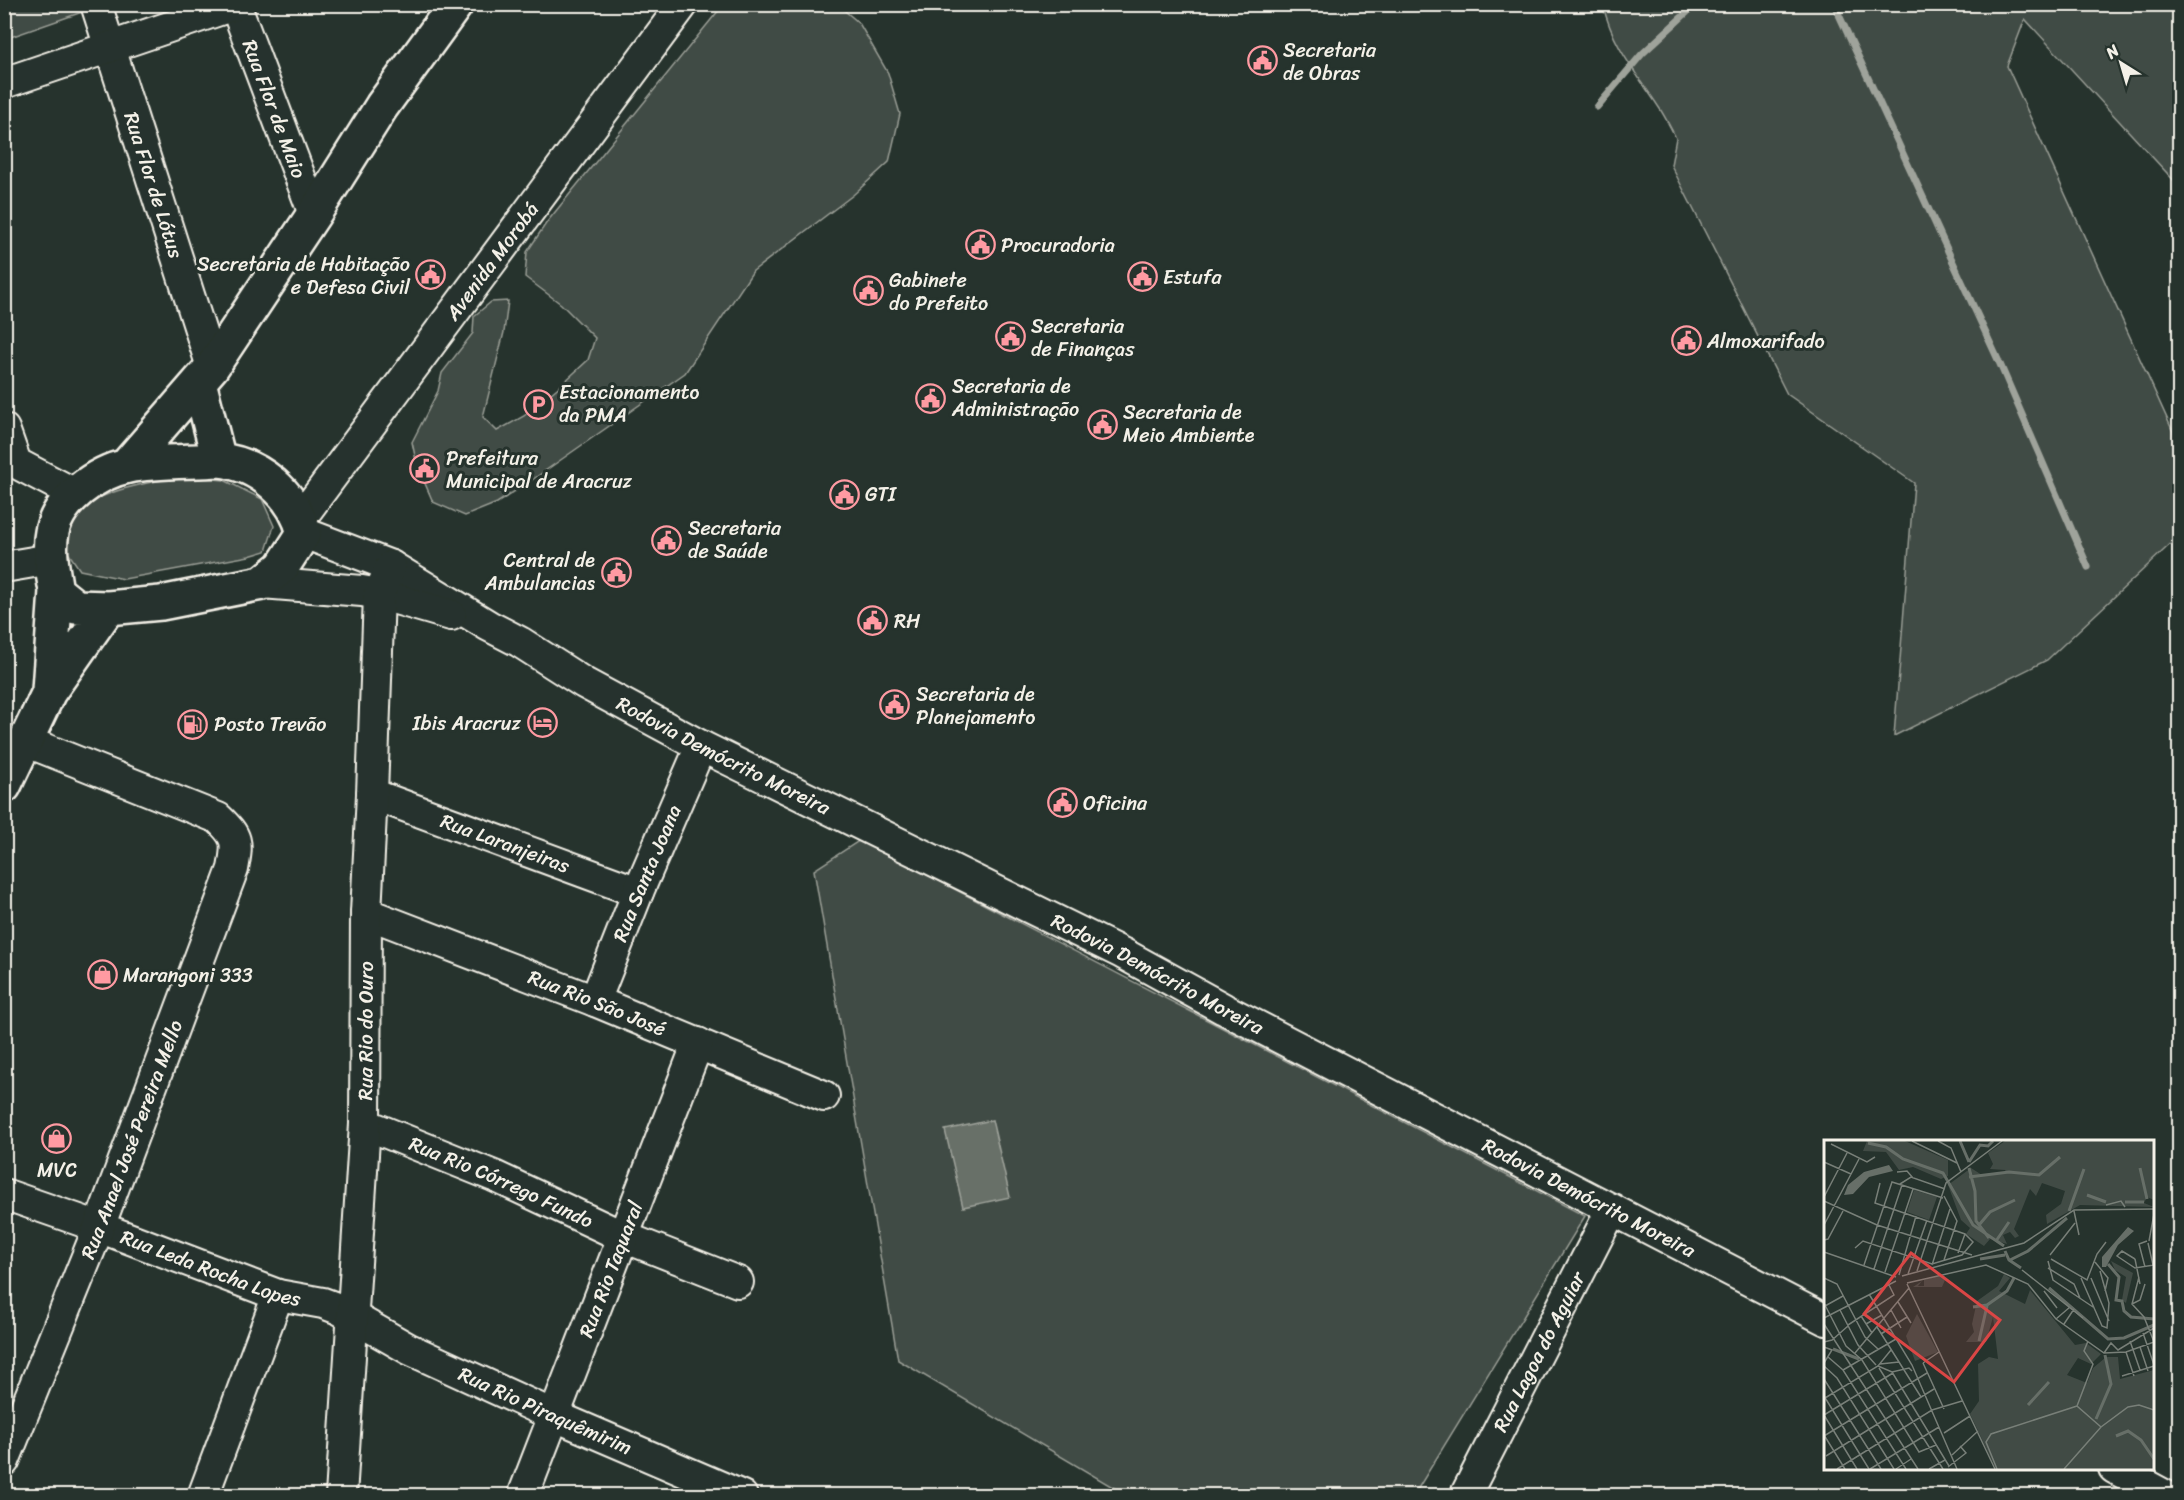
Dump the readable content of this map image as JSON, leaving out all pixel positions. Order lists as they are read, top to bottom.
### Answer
{
  "streets": {
    "street": [
      "Rua Flor de Maio",
      "Rua Flor de Lótus",
      "Avenida Morobá",
      "Rodovia Demócrito Moreira",
      "Rua Laranjeiras",
      "Rua Santa Joana",
      "Rua Rio São José",
      "Rua Rio do Ouro",
      "Rua Anael José Pereira Mello",
      "Rua Rio Córrego Fundo",
      "Rua Leda Rocha Lopes",
      "Rua Rio Taquaral",
      "Rua Lagoa do Aguiar",
      "Rua Rio Piraquêmirim"
    ]
  },
  "crossings": [
    ["Avenida Morobá", "Rodovia Demócrito Moreira"],
    ["Rodovia Demócrito Moreira", "Rua Santa Joana"],
    ["Rodovia Demócrito Moreira", "Rua Rio do Ouro"],
    ["Rodovia Demócrito Moreira", "Rua Lagoa do Aguiar"],
    ["Rua Laranjeiras", "Rua Santa Joana"],
    ["Rua Laranjeiras", "Rua Rio do Ouro"],
    ["Rua Santa Joana", "Rua Rio São José"],
    ["Rua Rio São José", "Rua Rio do Ouro"],
    ["Rua Rio São José", "Rua Rio Taquaral"],
    ["Rua Rio do Ouro", "Rua Rio Córrego Fundo"],
    ["Rua Rio do Ouro", "Rua Leda Rocha Lopes"],
    ["Rua Rio do Ouro", "Rua Rio Piraquêmirim"],
    ["Rua Anael José Pereira Mello", "Rua Leda Rocha Lopes"],
    ["Rua Rio Córrego Fundo", "Rua Rio Taquaral"],
    ["Rua Leda Rocha Lopes", "Rua Rio Piraquêmirim"],
    ["Rua Rio Taquaral", "Rua Rio Piraquêmirim"]
  ],
  "places": {
    "public building": [
      "Secretaria de Obras",
      "Procuradoria",
      "Secretaria de Habitação e Defesa Civil",
      "Estufa",
      "Gabinete do Prefeito",
      "Secretaria de Finanças",
      "Almoxarifado",
      "Secretaria de Administração",
      "Secretaria de Meio Ambiente",
      "Prefeitura Municipal de Aracruz",
      "GTI",
      "Secretaria de Saúde",
      "Central de Ambulancias",
      "RH",
      "Secretaria de Planejamento",
      "Oficina"
    ],
    "parking": ["Estacionamento da PMA"],
    "hotel": ["Ibis Aracruz"],
    "fuel station": ["Posto Trevão"],
    "shop": ["Marangoni 333", "MVC"]
  },
  "north": "top left"
}
